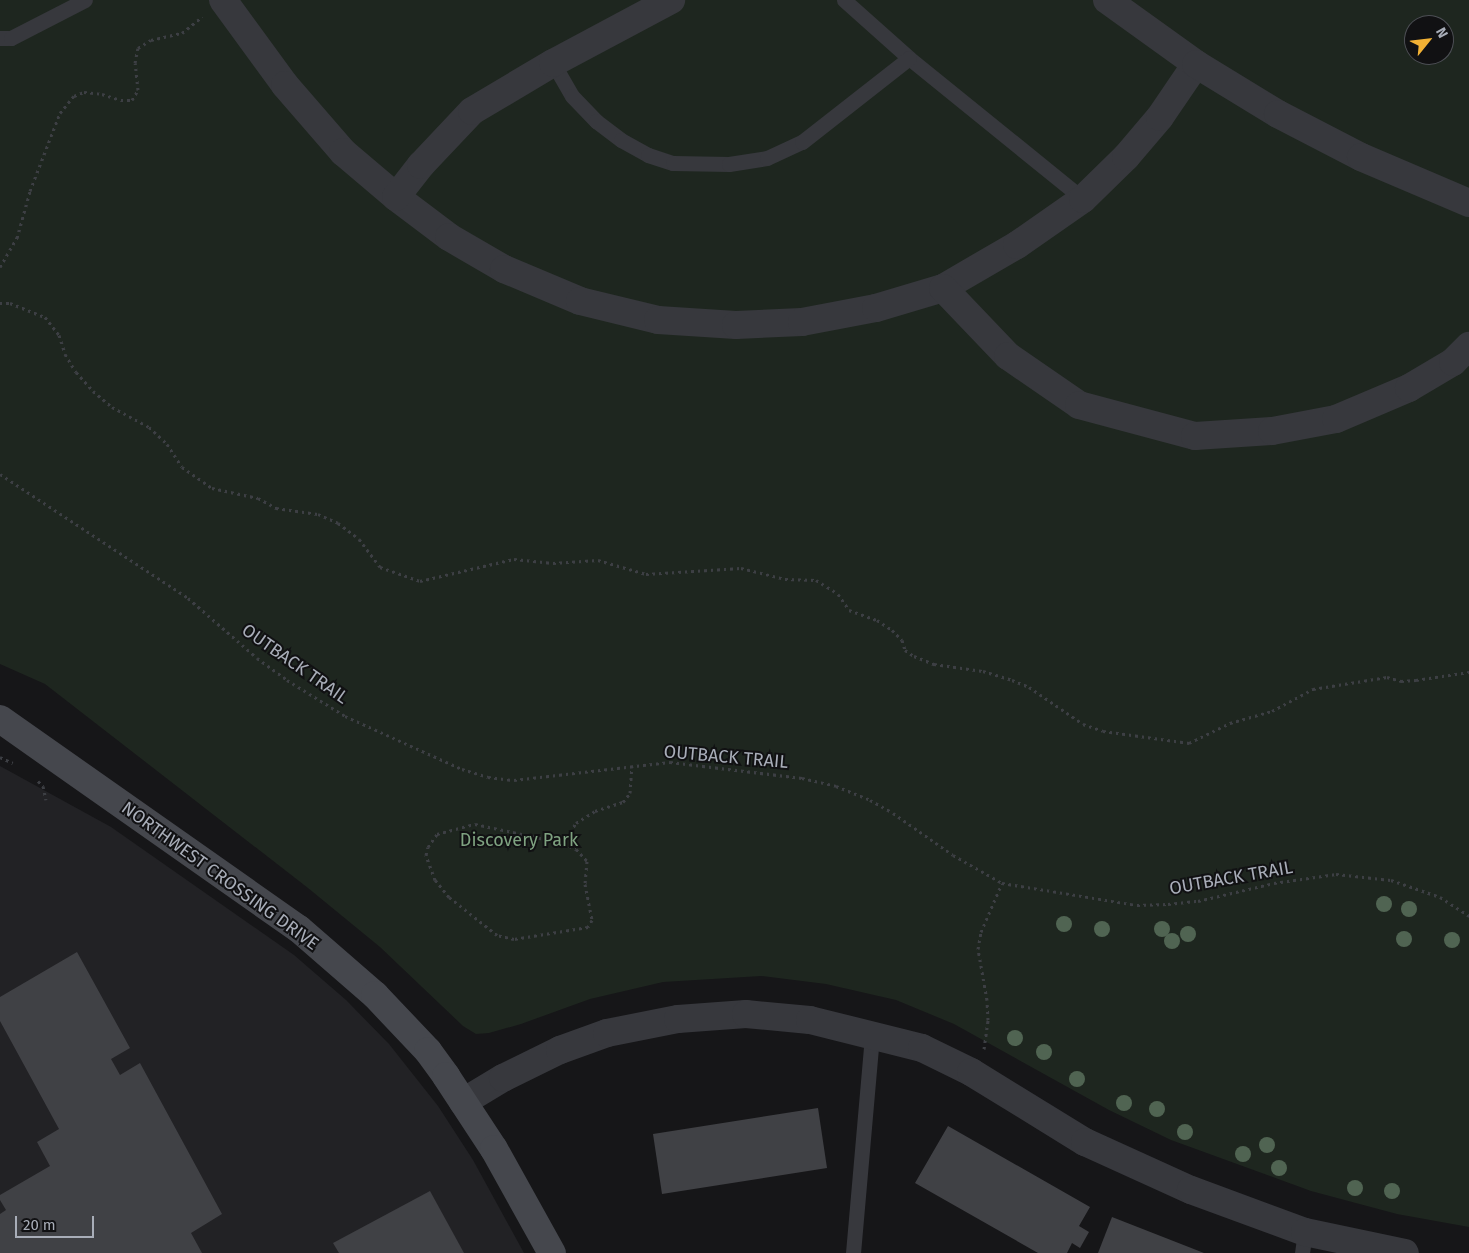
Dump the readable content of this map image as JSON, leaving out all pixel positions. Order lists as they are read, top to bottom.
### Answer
{
  "streets": {
    "street": ["NORTHWEST CROSSING DRIVE"],
    "path": ["OUTBACK TRAIL"]
  },
  "parks": ["Discovery Park"],
  "scale_bar": "20 m",
  "north": "top right"
}
